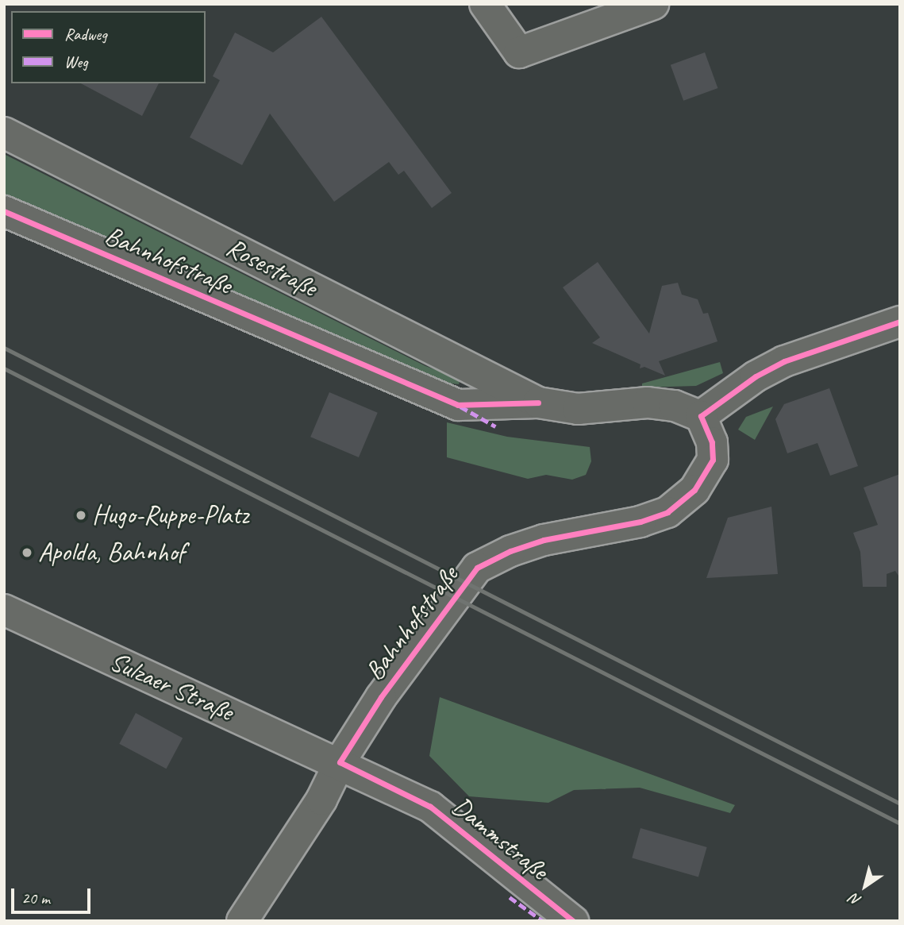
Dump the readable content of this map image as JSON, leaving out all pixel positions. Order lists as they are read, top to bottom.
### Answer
{
  "streets": {
    "main road": [
      "Bahnhofstraße",
      "Rosestraße",
      "Sulzaer Straße",
      "Dammstraße"
    ]
  },
  "crossings": [
    ["Bahnhofstraße", "Rosestraße"],
    ["Bahnhofstraße", "Sulzaer Straße"],
    ["Bahnhofstraße", "Dammstraße"],
    ["Sulzaer Straße", "Dammstraße"]
  ],
  "places": ["Hugo-Ruppe-Platz", "Apolda, Bahnhof"],
  "legend": ["Radweg", "Weg"],
  "scale_bar": "20 m",
  "north": "bottom left"
}
